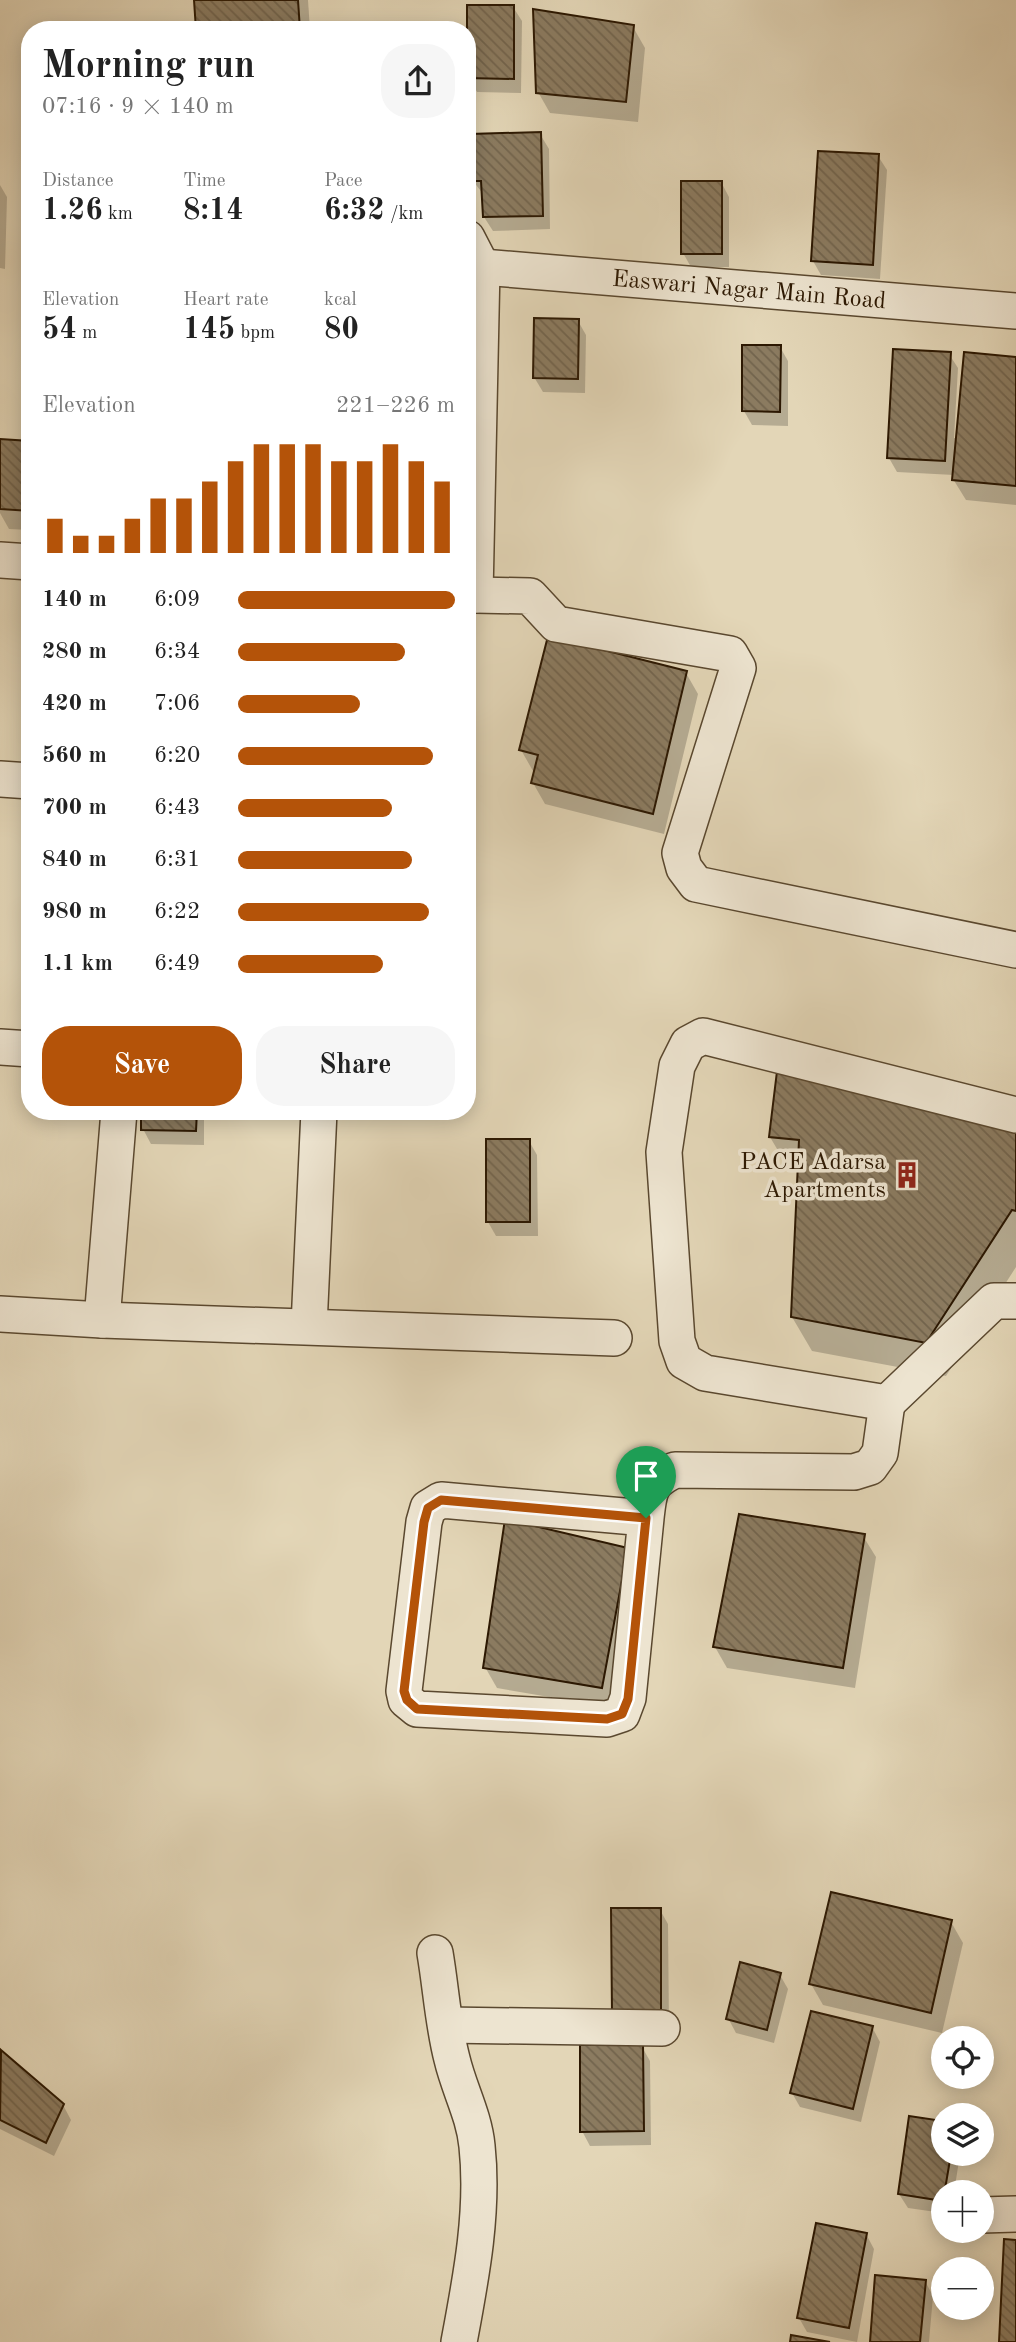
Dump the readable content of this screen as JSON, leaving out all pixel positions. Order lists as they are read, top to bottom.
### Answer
{
  "streets": {
    "street": ["Easwari Nagar Main Road"]
  },
  "places": {
    "building": ["PACE Adarsa Apartments"]
  },
  "page": {
    "heading": ["Morning run", "07:16 · 9 × 140 m"],
    "stats": [
      ["Distance", "1.26 km"],
      ["Time", "8:14"],
      ["Pace", "6:32 /km"],
      ["Elevation", "54 m"],
      ["Heart rate", "145 bpm"],
      ["kcal", "80"]
    ],
    "chart": ["Elevation", "221–226 m"],
    "list": [
      {
        "name": "140 m",
        "note": "6:09"
      },
      {
        "name": "280 m",
        "note": "6:34"
      },
      {
        "name": "420 m",
        "note": "7:06"
      },
      {
        "name": "560 m",
        "note": "6:20"
      },
      {
        "name": "700 m",
        "note": "6:43"
      },
      {
        "name": "840 m",
        "note": "6:31"
      },
      {
        "name": "980 m",
        "note": "6:22"
      },
      {
        "name": "1.1 km",
        "note": "6:49"
      }
    ],
    "buttons": ["Save", "Share"],
    "map_buttons": ["+", "−"]
  }
}
